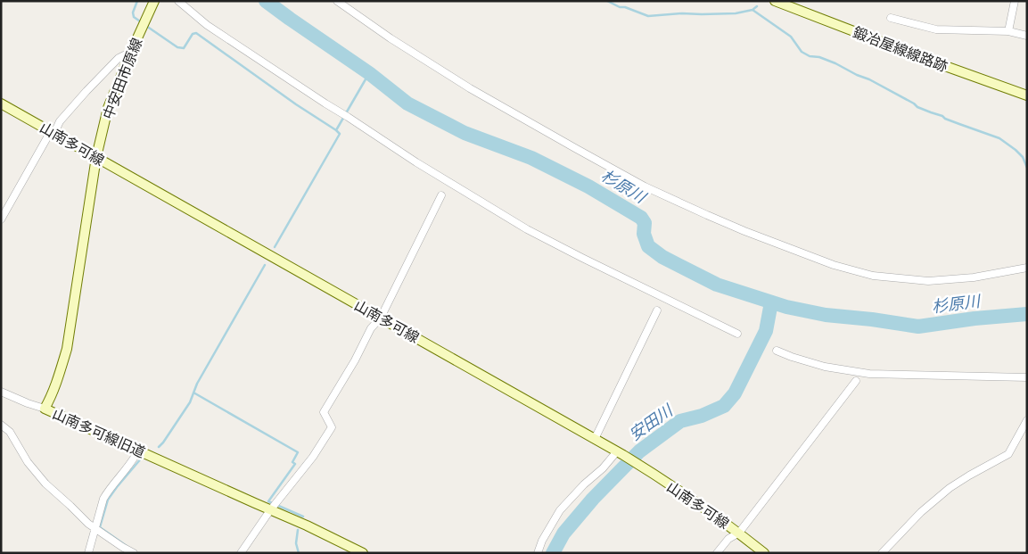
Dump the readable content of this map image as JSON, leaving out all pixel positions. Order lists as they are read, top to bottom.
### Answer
{
  "streets": {
    "main road": [
      "鍛冶屋線線路跡",
      "中安田市原線",
      "山南多可線",
      "山南多可線旧道"
    ]
  },
  "crossings": [
    ["中安田市原線", "山南多可線"],
    ["中安田市原線", "山南多可線旧道"],
    ["山南多可線", "山南多可線旧道"]
  ],
  "water": ["杉原川", "安田川"]
}
